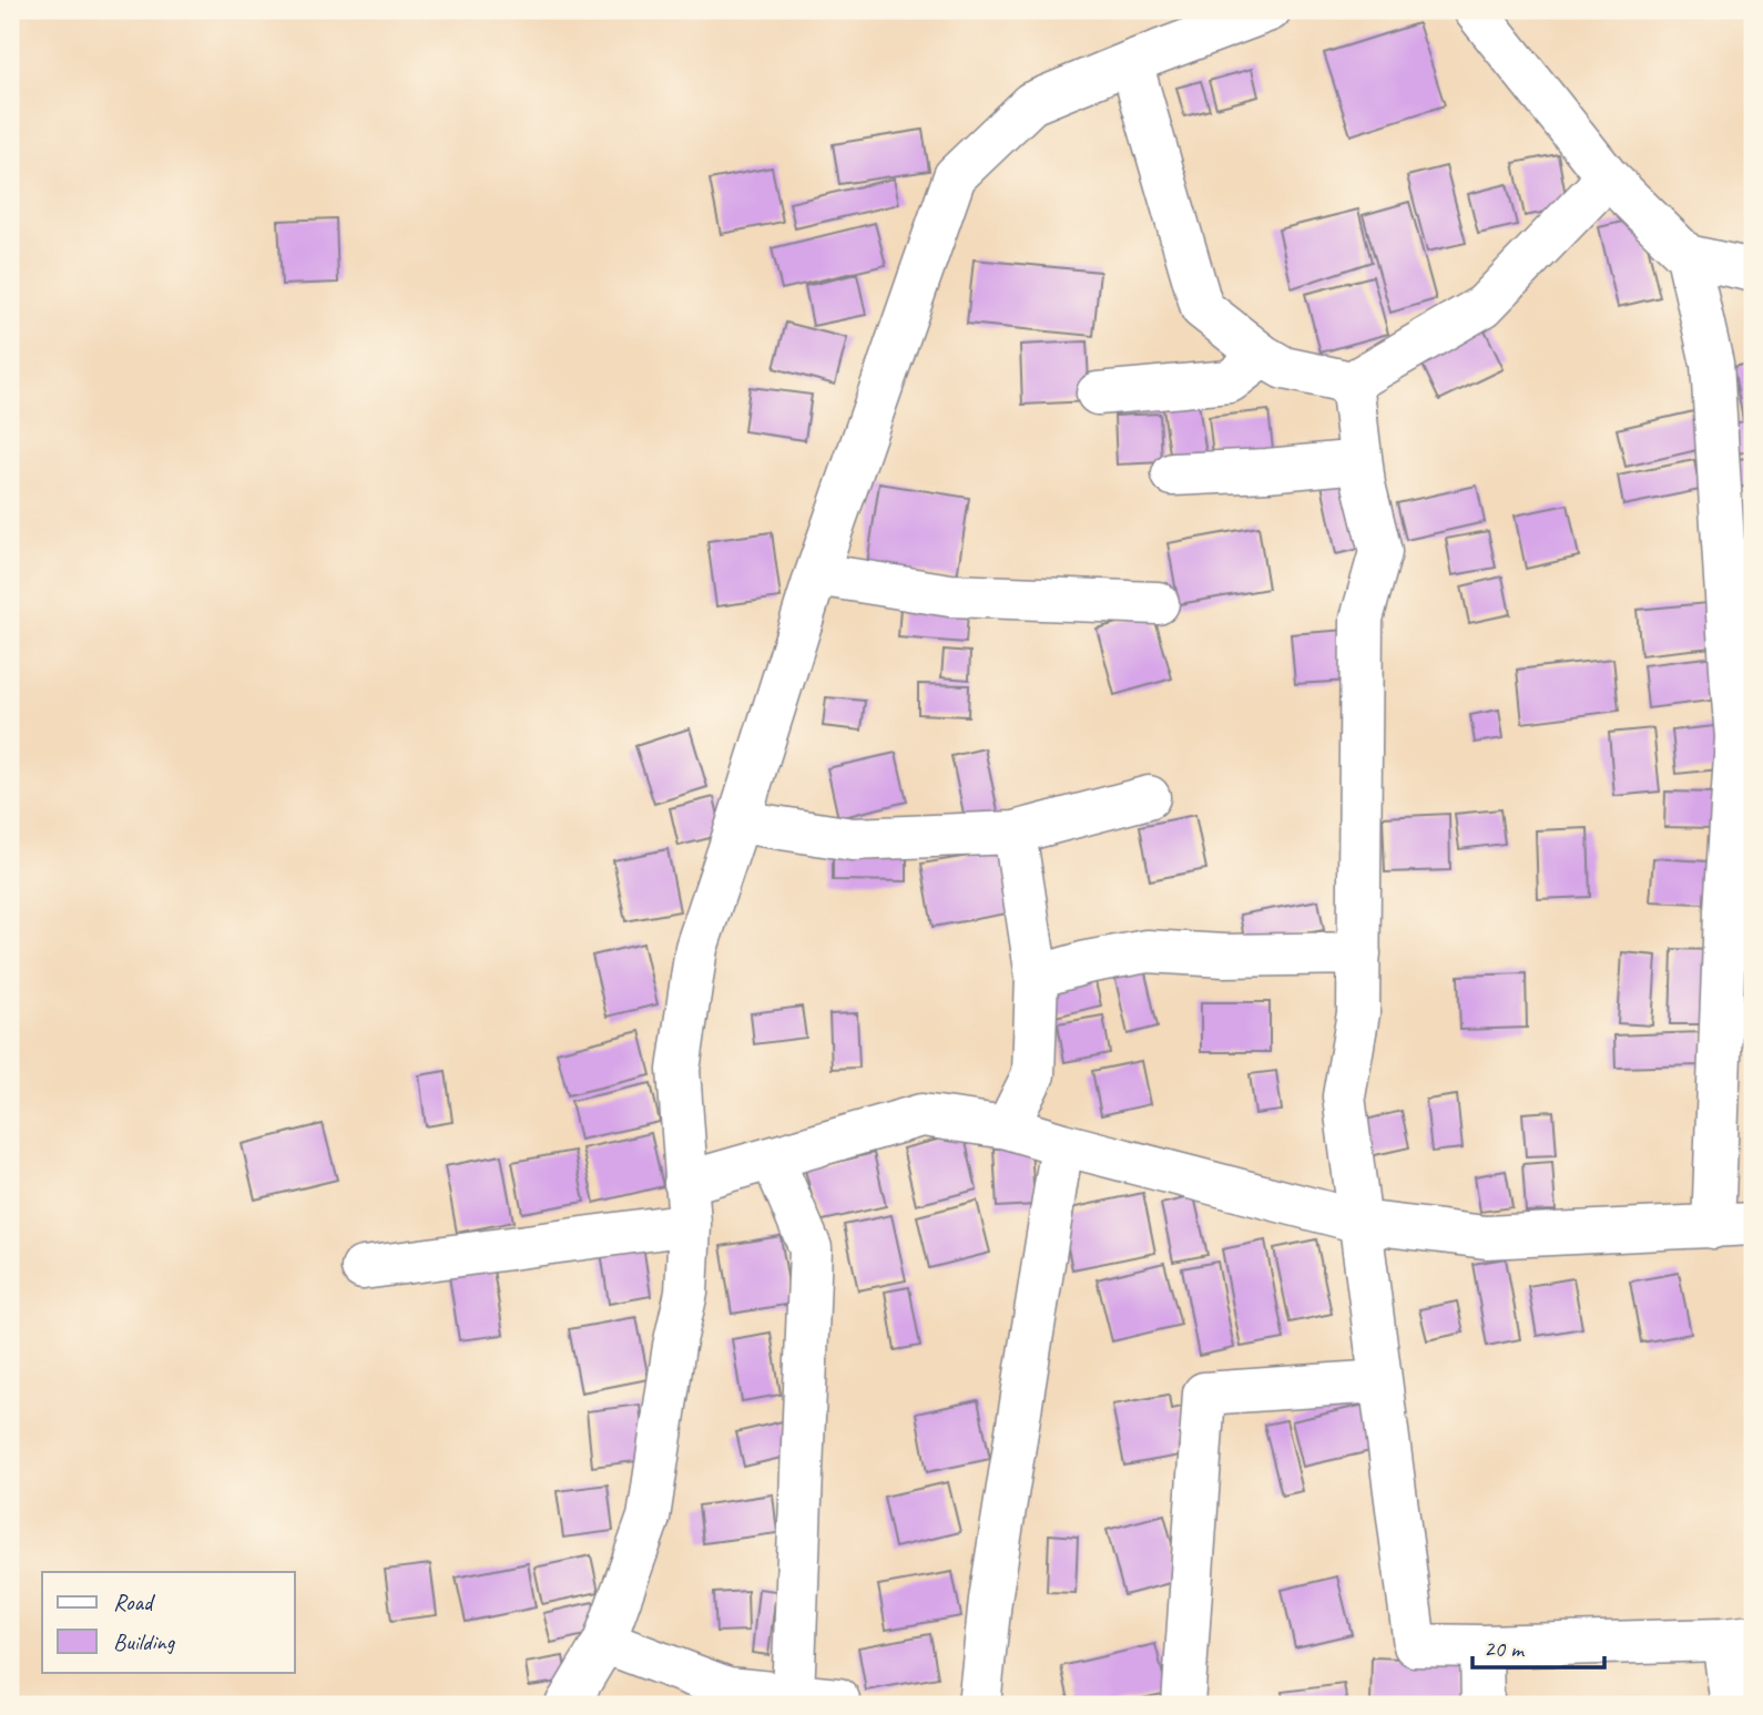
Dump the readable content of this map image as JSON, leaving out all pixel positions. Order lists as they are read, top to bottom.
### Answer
{
  "legend": ["Road", "Building"],
  "scale_bar": "20 m"
}
